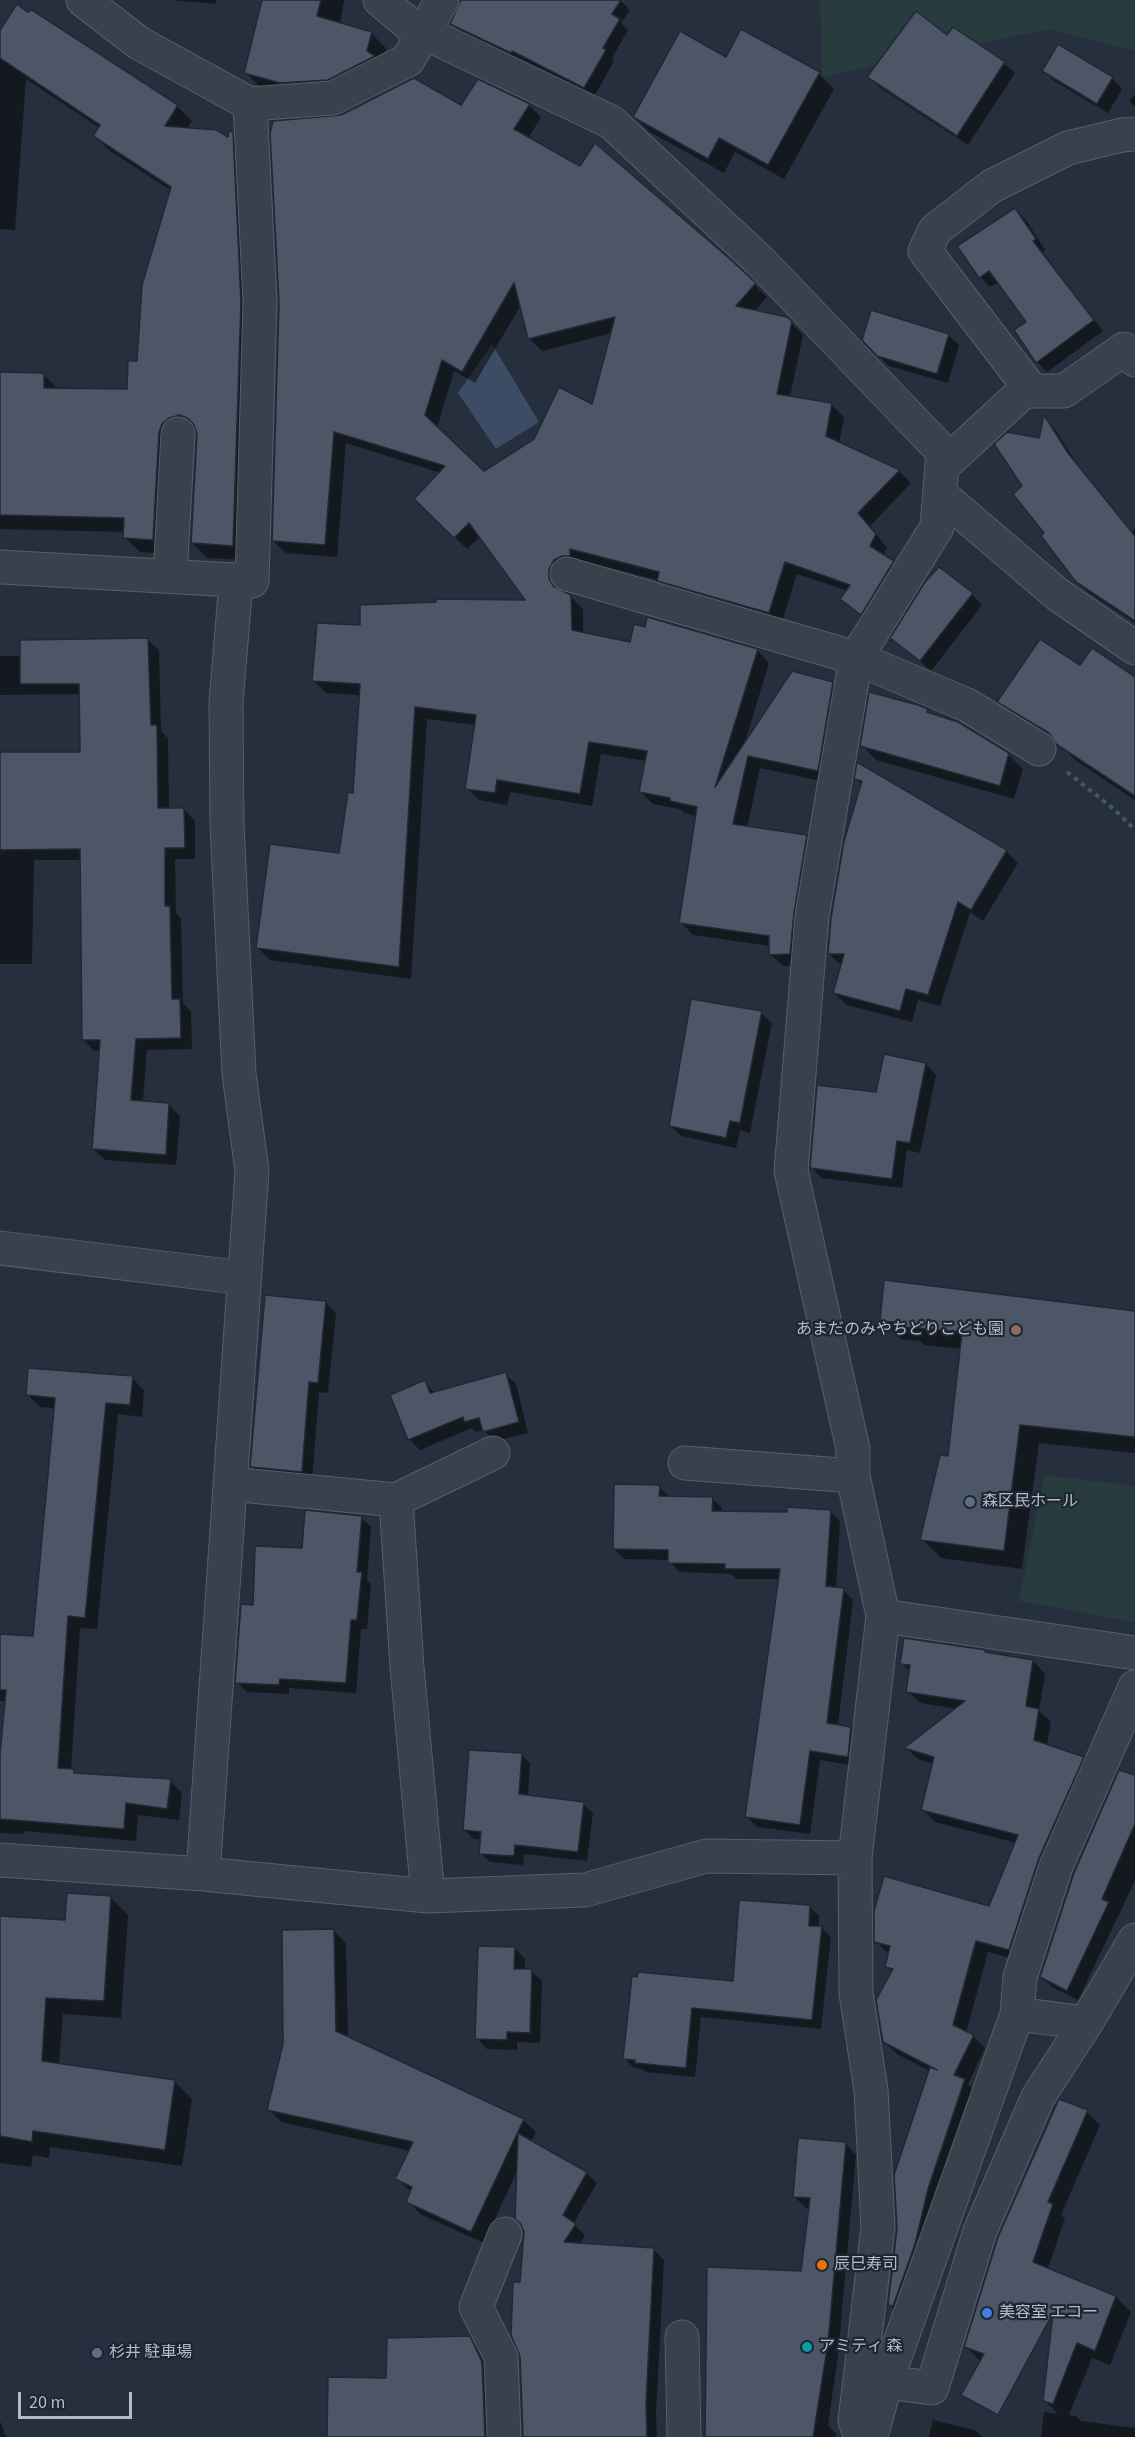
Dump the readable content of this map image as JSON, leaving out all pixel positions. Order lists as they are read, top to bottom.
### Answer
{
  "places": [
    "あまだのみやちどりこども園",
    "森区民ホール",
    "辰巳寿司",
    "美容室 エコー",
    "アミティ 森",
    "杉井 駐車場"
  ],
  "scale_bar": "20 m"
}
